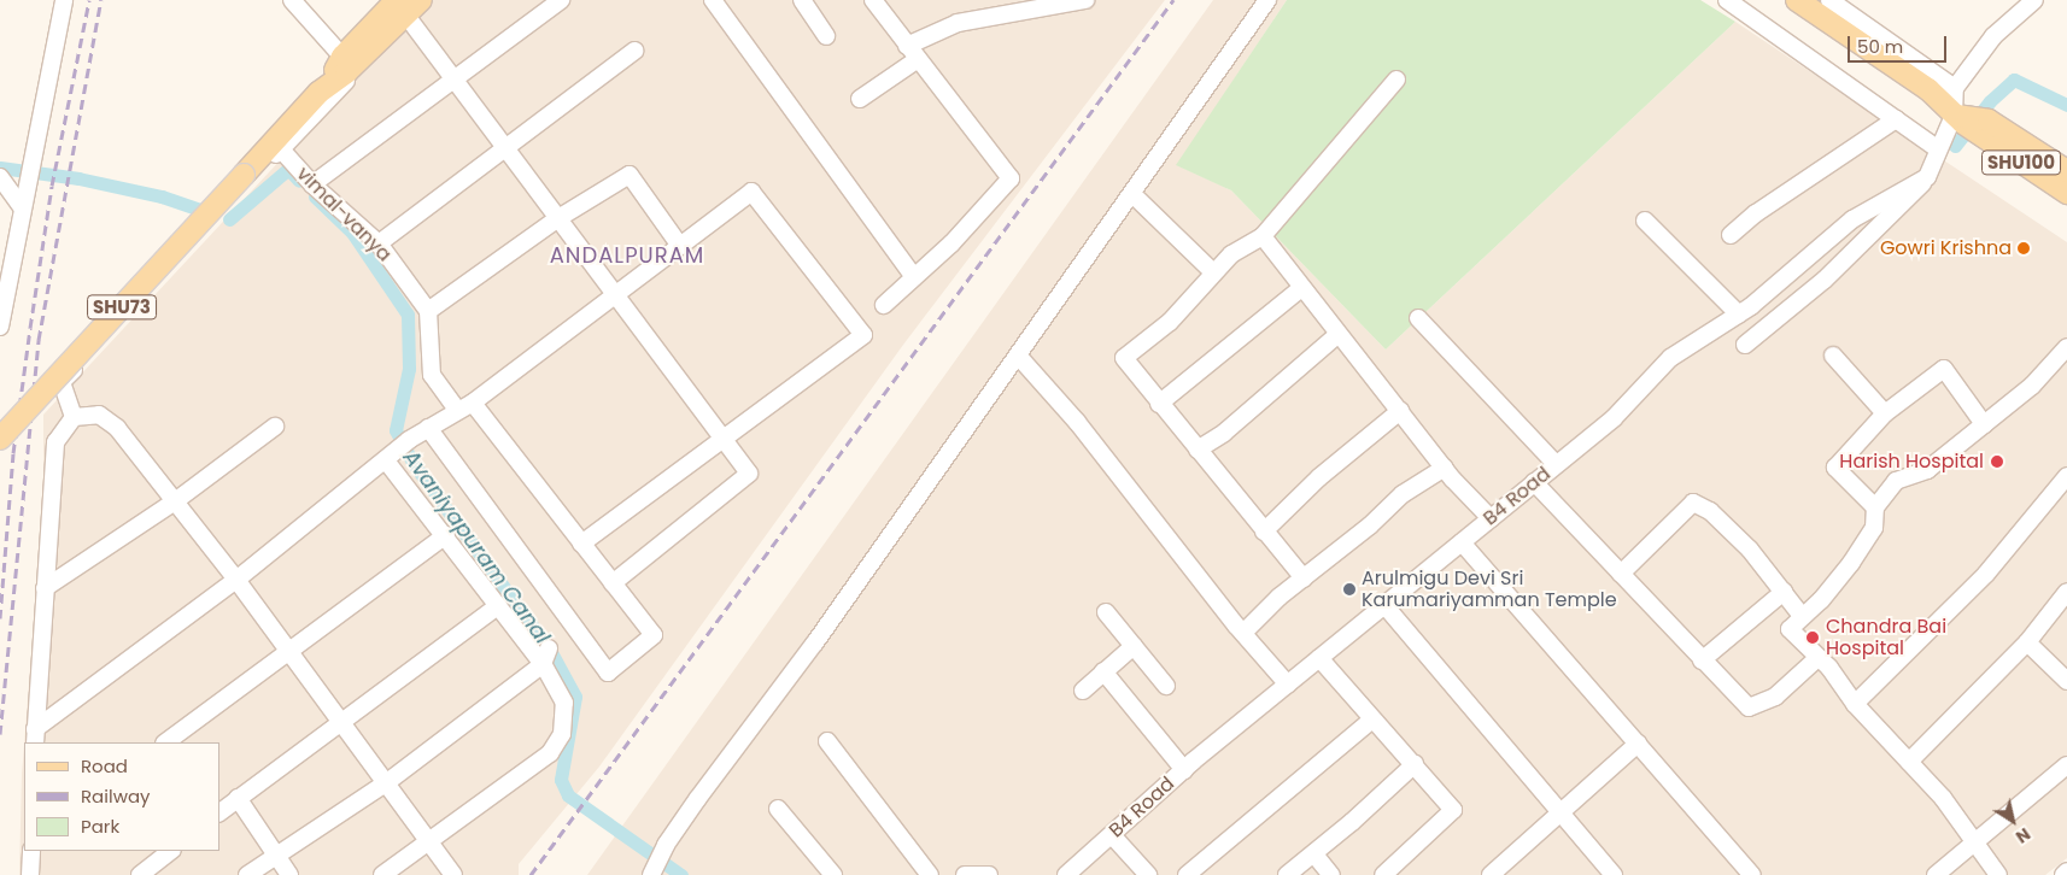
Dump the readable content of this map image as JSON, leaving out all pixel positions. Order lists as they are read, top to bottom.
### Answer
{
  "streets": {
    "main road": ["SHU100", "SHU73"],
    "street": ["vimal-vanya", "B4 Road"]
  },
  "districts": ["ANDALPURAM"],
  "water": ["Avaniyapuram Canal"],
  "places": [
    "Gowri Krishna",
    "Harish Hospital",
    "Arulmigu Devi Sri Karumariyamman Temple",
    "Chandra Bai Hospital"
  ],
  "legend": ["Road", "Railway", "Park"],
  "scale_bar": "50 m",
  "north": "bottom right"
}
